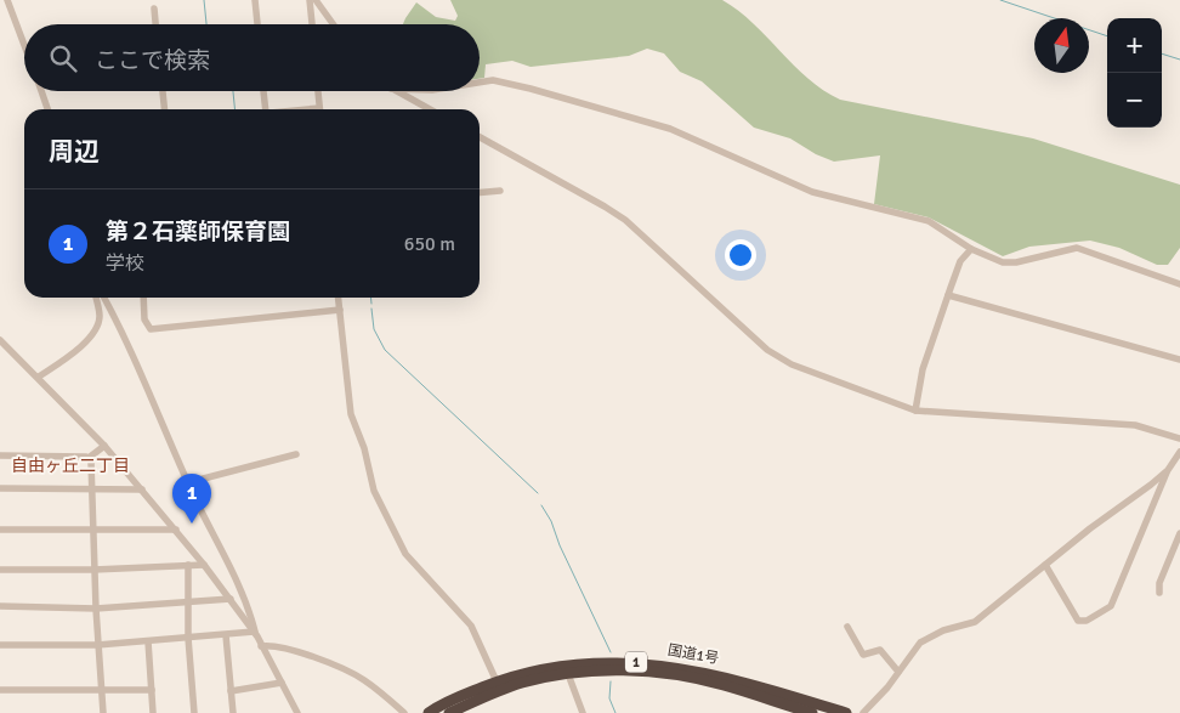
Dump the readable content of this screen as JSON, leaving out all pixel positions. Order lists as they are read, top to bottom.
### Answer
{
  "streets": {
    "highway": ["国道1号", "1"]
  },
  "districts": ["自由ヶ丘二丁目"],
  "north": "top",
  "page": {
    "map_buttons": ["+", "−"],
    "search": "ここで検索",
    "heading": "周辺",
    "list": [
      {
        "mark": "1",
        "name": "第２石薬師保育園",
        "note": "学校",
        "value": "650 m"
      }
    ],
    "pins": "1"
  }
}
